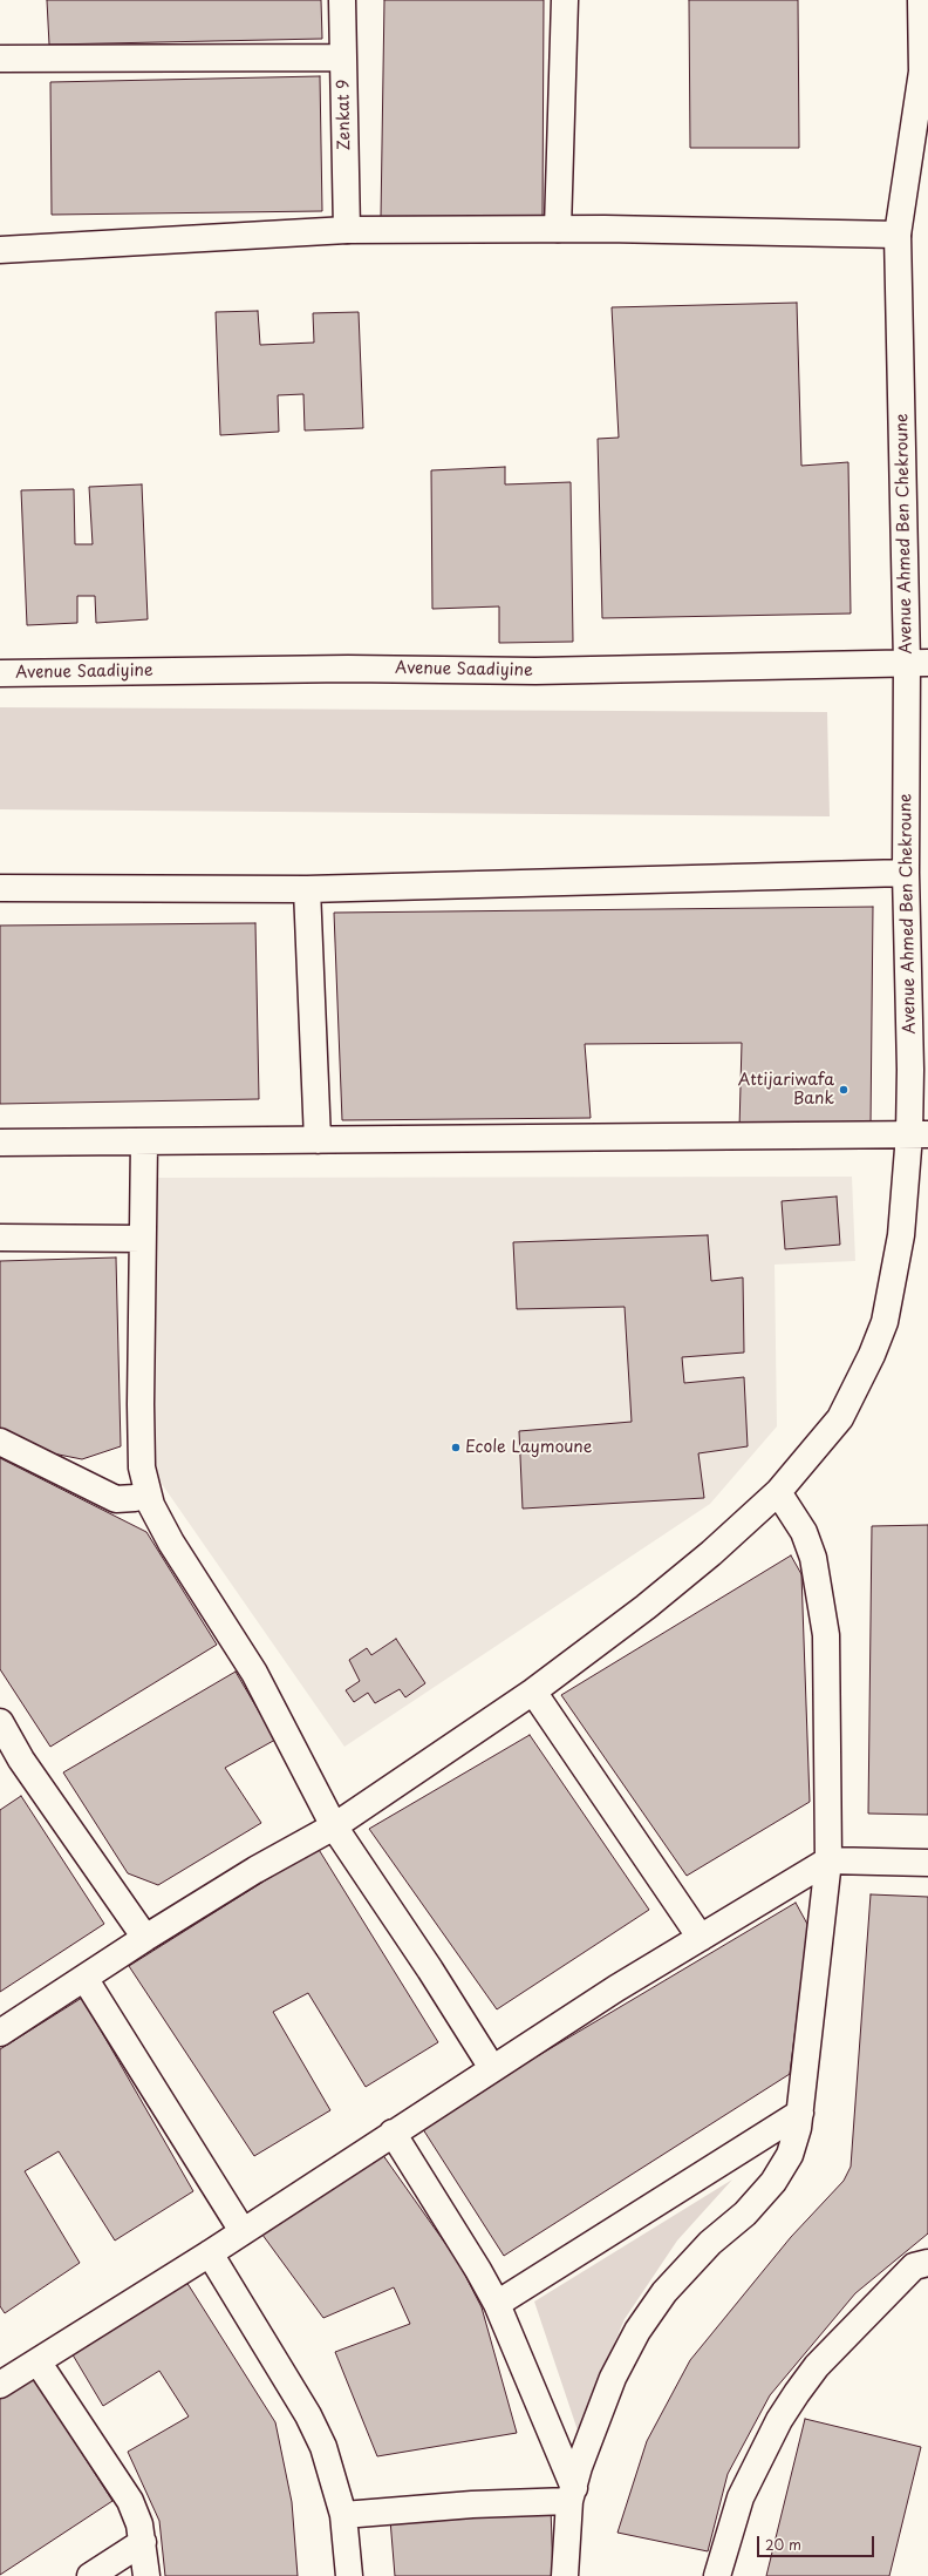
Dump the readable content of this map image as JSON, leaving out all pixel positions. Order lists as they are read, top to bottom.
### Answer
{
  "streets": {
    "street": ["Zenkat 9", "Avenue Ahmed Ben Chekroune", "Avenue Saadiyine"]
  },
  "crossings": [
    ["Avenue Ahmed Ben Chekroune", "Avenue Saadiyine"]
  ],
  "places": ["Attijariwafa Bank", "Ecole Laymoune"],
  "scale_bar": "20 m"
}
